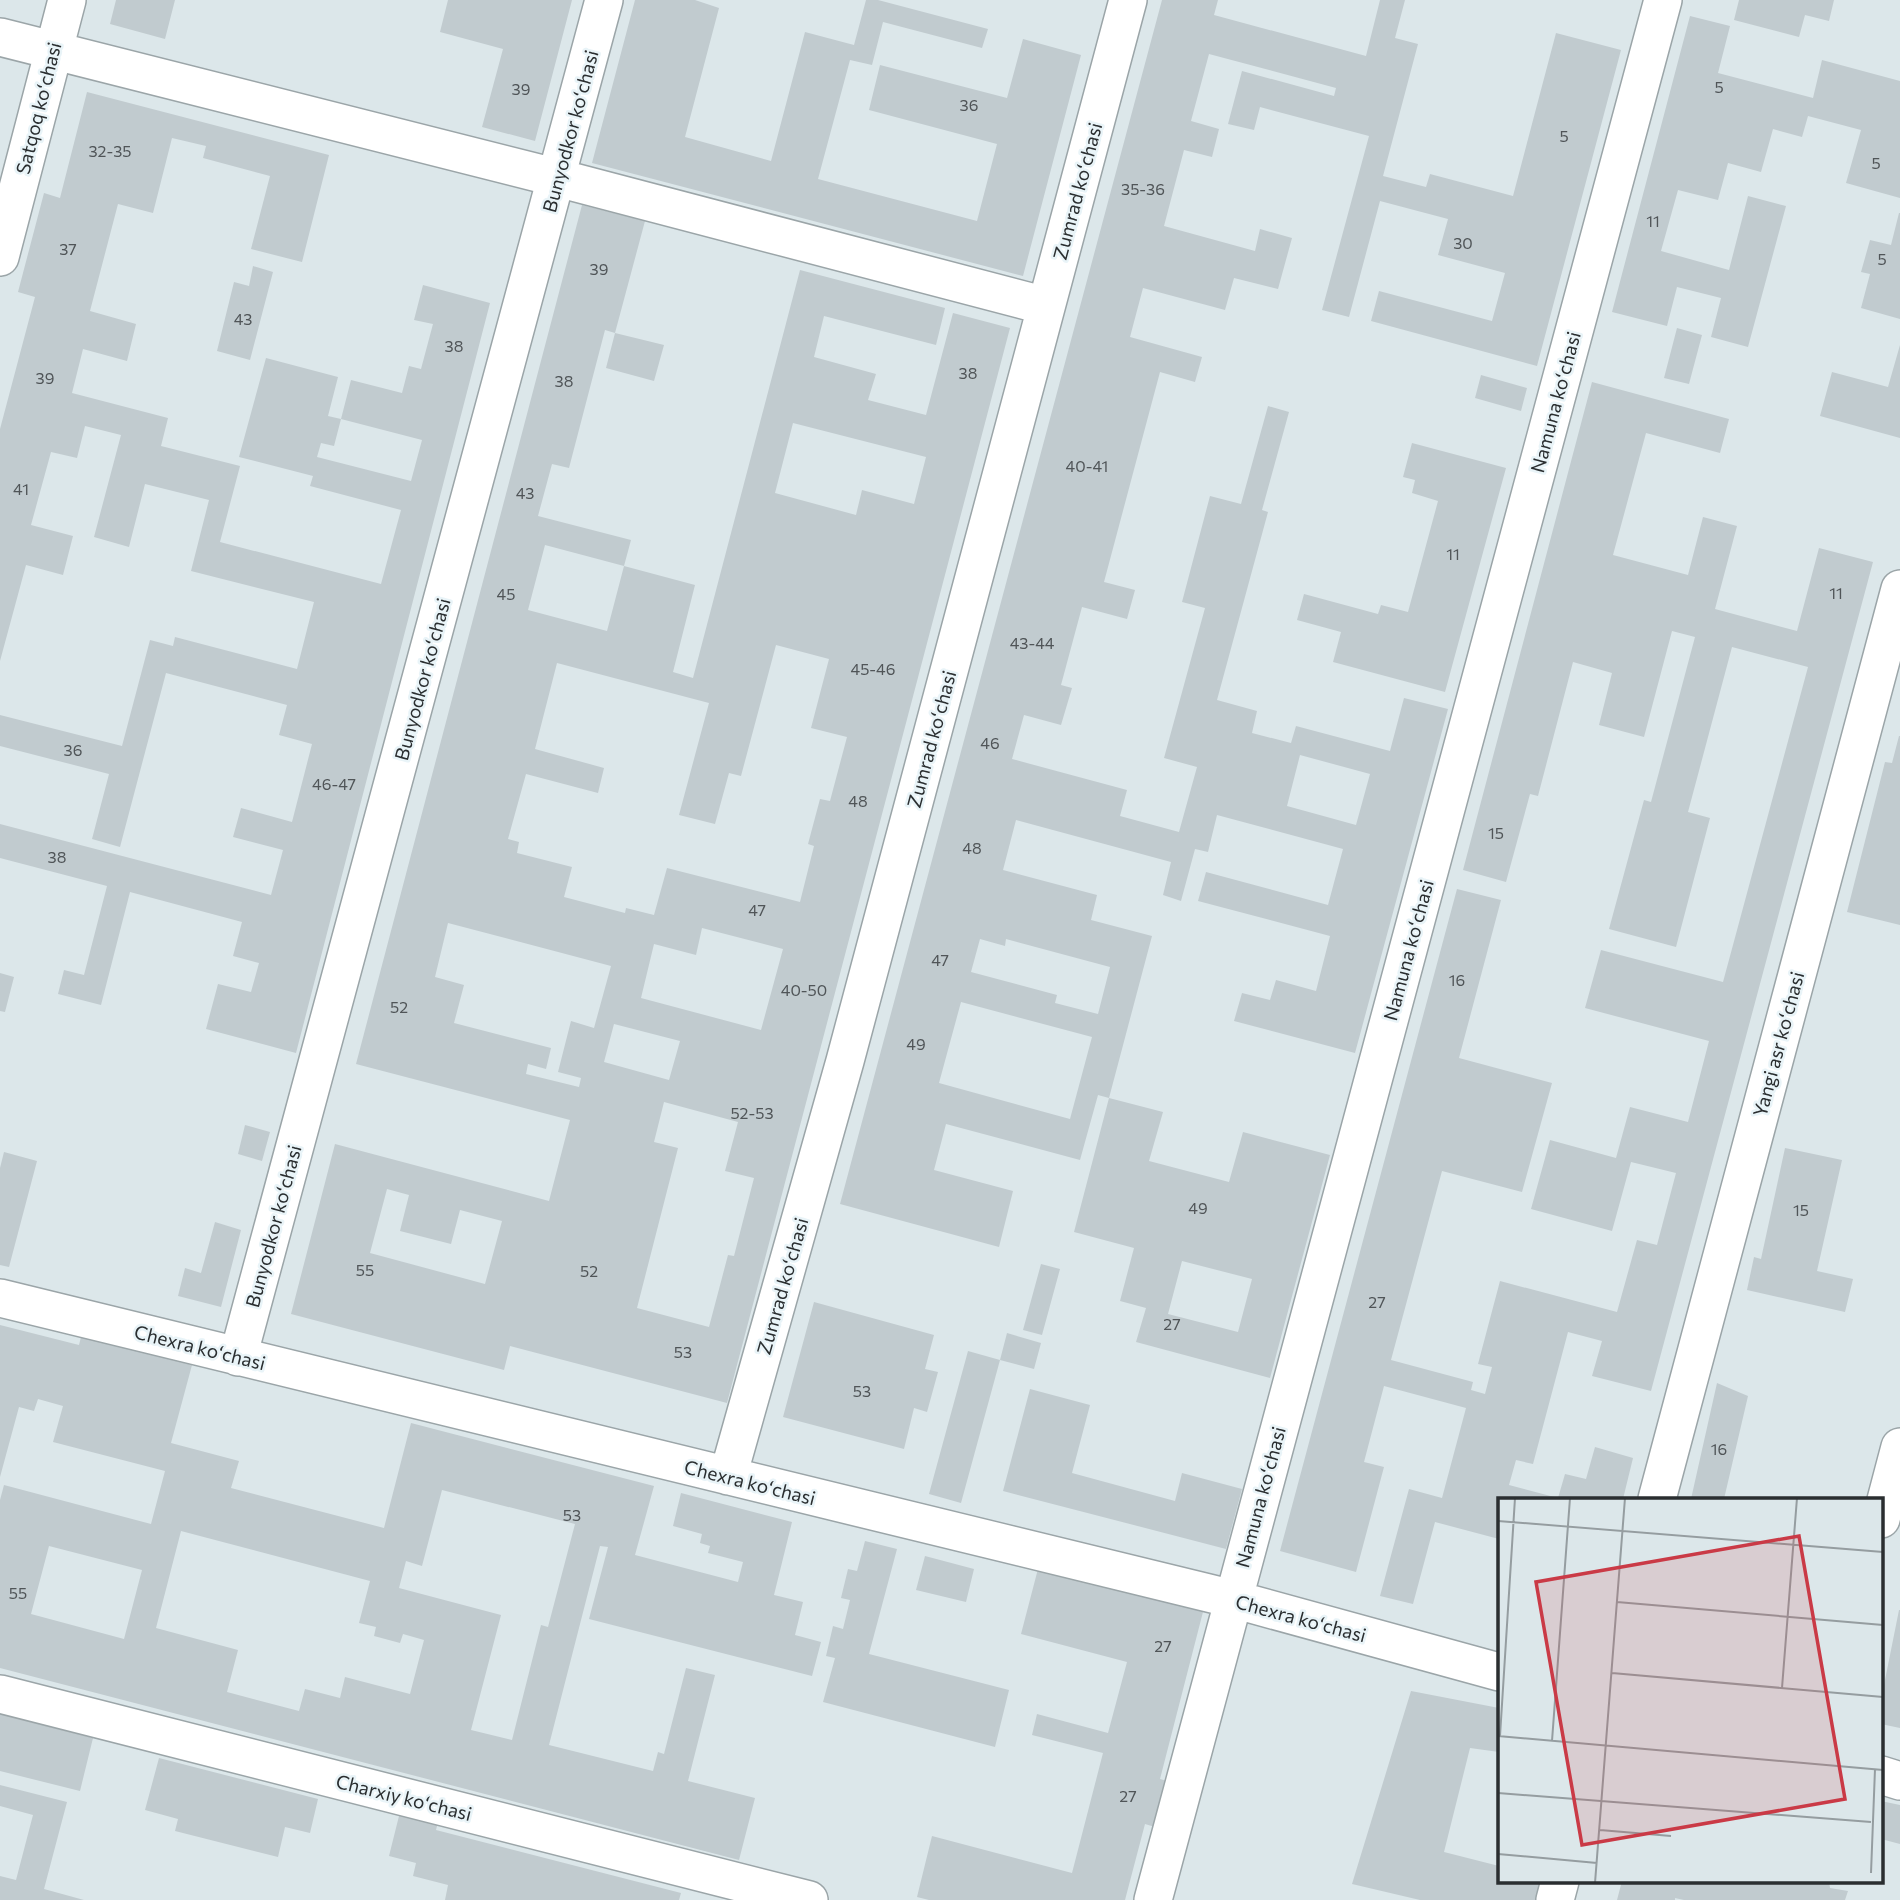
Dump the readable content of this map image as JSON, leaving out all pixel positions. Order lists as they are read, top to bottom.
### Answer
{
  "streets": {
    "street": [
      "Satqoq koʻchasi",
      "Bunyodkor koʻchasi",
      "Zumrad koʻchasi",
      "Namuna koʻchasi",
      "Yangi asr koʻchasi",
      "Chexra koʻchasi",
      "Charxiy koʻchasi"
    ]
  },
  "crossings": [
    ["Bunyodkor koʻchasi", "Chexra koʻchasi"],
    ["Zumrad koʻchasi", "Chexra koʻchasi"],
    ["Namuna koʻchasi", "Chexra koʻchasi"]
  ],
  "house_numbers": [
    "5",
    "39",
    "36",
    "5",
    "32-35",
    "5",
    "35-36",
    "11",
    "30",
    "37",
    "5",
    "39",
    "43",
    "38",
    "38",
    "39",
    "38",
    "40-41",
    "41",
    "43",
    "11",
    "11",
    "45",
    "43-44",
    "45-46",
    "46",
    "36",
    "46-47",
    "48",
    "15",
    "48",
    "38",
    "47",
    "47",
    "16",
    "40-50",
    "52",
    "49",
    "52-53",
    "49",
    "15",
    "55",
    "52",
    "27",
    "27",
    "53",
    "53",
    "16",
    "53",
    "55",
    "27",
    "27"
  ]
}
